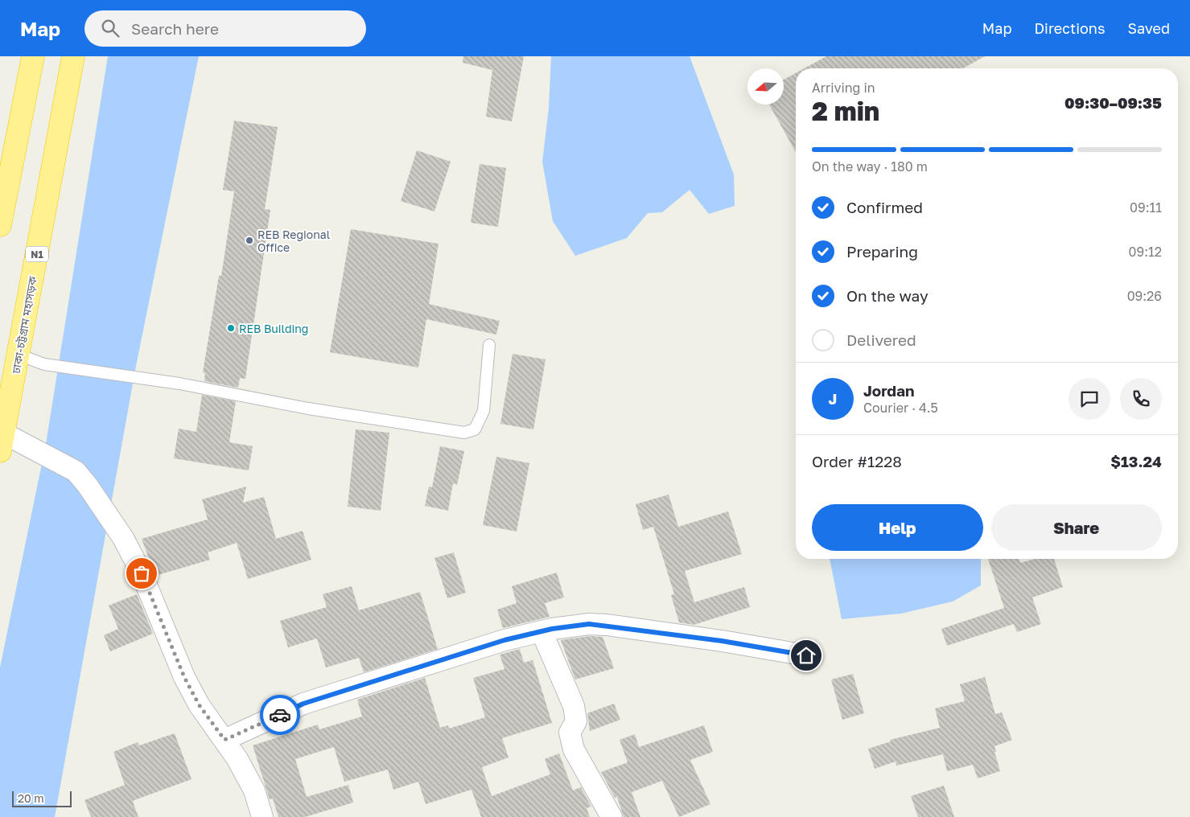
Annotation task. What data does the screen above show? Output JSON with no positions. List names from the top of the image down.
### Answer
{
  "streets": {
    "highway": ["N1", "ঢাকা-চট্টগ্রাম মহাসড়ক"]
  },
  "places": ["REB Regional Office", "REB Building"],
  "scale_bar": "20 m",
  "north": "left",
  "page": {
    "header": "Map",
    "search": "Search here",
    "nav": ["Map", "Directions", "Saved"],
    "heading": ["2 min", "Arriving in", "09:30–09:35"],
    "panel": [
      "Jordan",
      "Courier · 4.5",
      "Order #1228",
      "$13.24"
    ],
    "bar": "On the way · 180 m",
    "list": [
      ["Confirmed", "09:11"],
      ["Preparing", "09:12"],
      ["On the way", "09:26"],
      "Delivered"
    ],
    "round": "J",
    "buttons": ["Help", "Share"],
    "scale": "20 m"
  }
}
